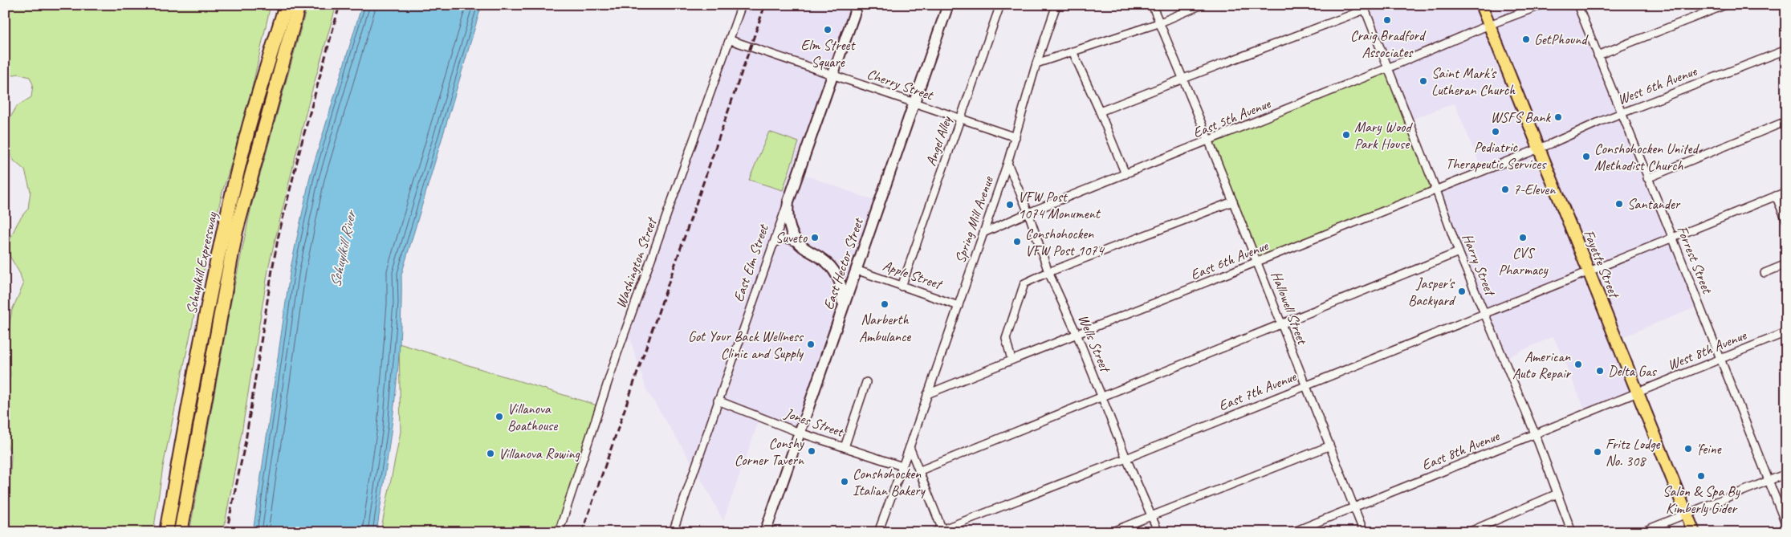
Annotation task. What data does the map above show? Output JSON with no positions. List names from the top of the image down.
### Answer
{
  "streets": {
    "highway": ["Schuylkill Expressway"],
    "main road": ["East Elm Street", "Fayette Street", "East Hector Street"],
    "street": [
      "Cherry Street",
      "West 6th Avenue",
      "East 5th Avenue",
      "Angel Alley",
      "Spring Mill Avenue",
      "Forrest Street",
      "East 6th Avenue",
      "Washington Street",
      "Harry Street",
      "Apple Street",
      "Hallowell Street",
      "Wells Street",
      "West 8th Avenue",
      "East 7th Avenue",
      "Jones Street",
      "East 8th Avenue"
    ]
  },
  "crossings": [
    ["Cherry Street", "Angel Alley"],
    ["Cherry Street", "Spring Mill Avenue"],
    ["Cherry Street", "Washington Street"],
    ["Cherry Street", "East Elm Street"],
    ["Cherry Street", "East Hector Street"],
    ["West 6th Avenue", "Forrest Street"],
    ["West 6th Avenue", "East 6th Avenue"],
    ["West 6th Avenue", "Fayette Street"],
    ["East 5th Avenue", "Spring Mill Avenue"],
    ["East 5th Avenue", "Fayette Street"],
    ["East 5th Avenue", "Harry Street"],
    ["East 5th Avenue", "Hallowell Street"],
    ["East 5th Avenue", "Wells Street"],
    ["Angel Alley", "Apple Street"],
    ["Spring Mill Avenue", "East 6th Avenue"],
    ["Spring Mill Avenue", "Apple Street"],
    ["Spring Mill Avenue", "Wells Street"],
    ["Spring Mill Avenue", "Jones Street"],
    ["Forrest Street", "West 8th Avenue"],
    ["Forrest Street", "East 7th Avenue"],
    ["East 6th Avenue", "Fayette Street"],
    ["East 6th Avenue", "Harry Street"],
    ["East 6th Avenue", "Hallowell Street"],
    ["East 6th Avenue", "Wells Street"],
    ["East Elm Street", "Jones Street"],
    ["Fayette Street", "West 8th Avenue"],
    ["Fayette Street", "East 7th Avenue"],
    ["Fayette Street", "East 8th Avenue"],
    ["East Hector Street", "Apple Street"],
    ["East Hector Street", "Jones Street"],
    ["Harry Street", "East 7th Avenue"],
    ["Harry Street", "East 8th Avenue"],
    ["Hallowell Street", "East 7th Avenue"],
    ["Hallowell Street", "East 8th Avenue"],
    ["Wells Street", "East 7th Avenue"],
    ["West 8th Avenue", "East 8th Avenue"]
  ],
  "water": ["Schuylkill River"],
  "places": [
    "Craig Bradford Associates",
    "Elm Street Square",
    "GetPhound",
    "Saint Mark's Lutheran Church",
    "WSFS Bank",
    "Pediatric Therapeutic Services",
    "Mary Wood Park House",
    "Conshohocken United Methodist Church",
    "7-Eleven",
    "Santander",
    "VFW Post 1074 Monument",
    "Suveto",
    "CVS Pharmacy",
    "Conshohocken VFW Post 1074",
    "Jasper's Backyard",
    "Narberth Ambulance",
    "Got Your Back Wellness Clinic and Supply",
    "American Auto Repair",
    "Delta Gas",
    "Villanova Boathouse",
    "'feine",
    "Conshy Corner Tavern",
    "Fritz Lodge No. 308",
    "Villanova Rowing",
    "Salon & Spa By Kimberly Gider",
    "Conshohocken Italian Bakery"
  ]
}
